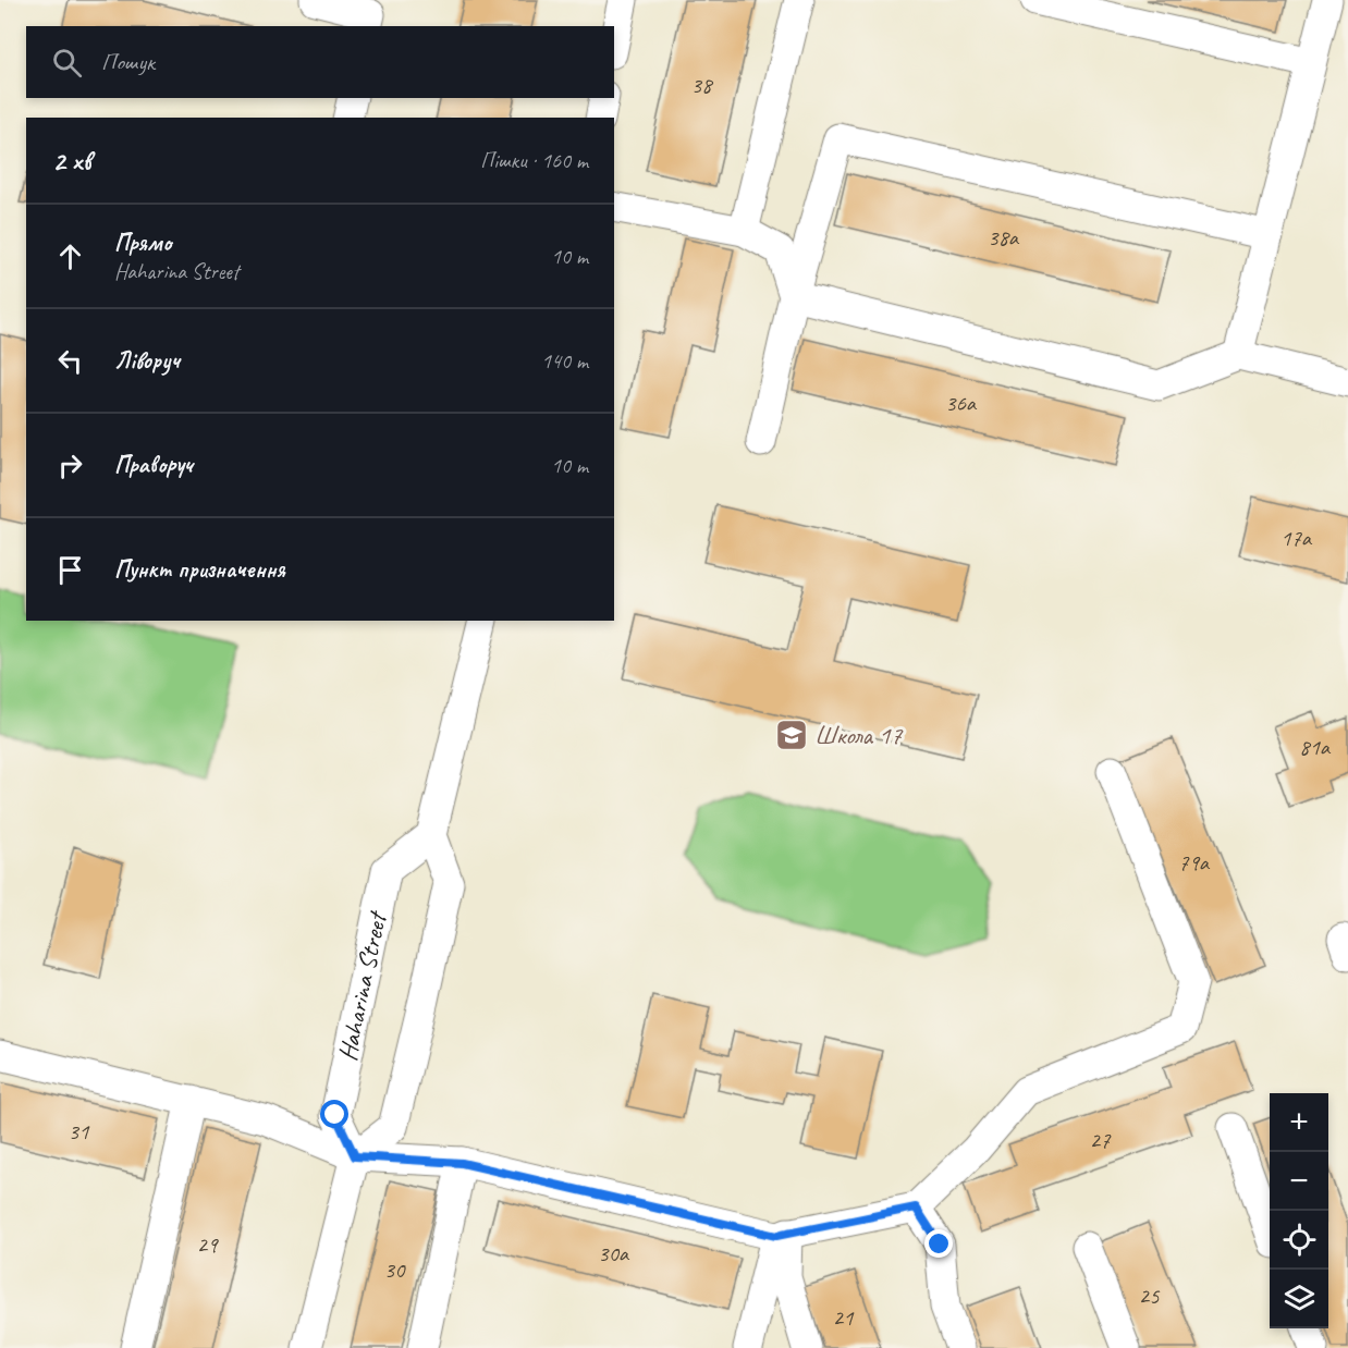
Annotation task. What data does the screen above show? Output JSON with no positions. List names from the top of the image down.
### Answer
{
  "streets": {
    "street": ["Haharina Street"]
  },
  "places": {
    "school or university": ["Школа 17"]
  },
  "house_numbers": [
    "38",
    "38а",
    "36а",
    "17а",
    "81а",
    "79а",
    "31",
    "27",
    "29",
    "30а",
    "30",
    "25",
    "21"
  ],
  "page": {
    "search": "Пошук",
    "heading": ["2 хв", "Пішки · 160 m"],
    "list": [
      ["Прямо", "Haharina Street", "10 m"],
      ["Ліворуч", "140 m"],
      ["Праворуч", "10 m"],
      "Пункт призначення"
    ],
    "map_buttons": ["+", "−"]
  }
}
